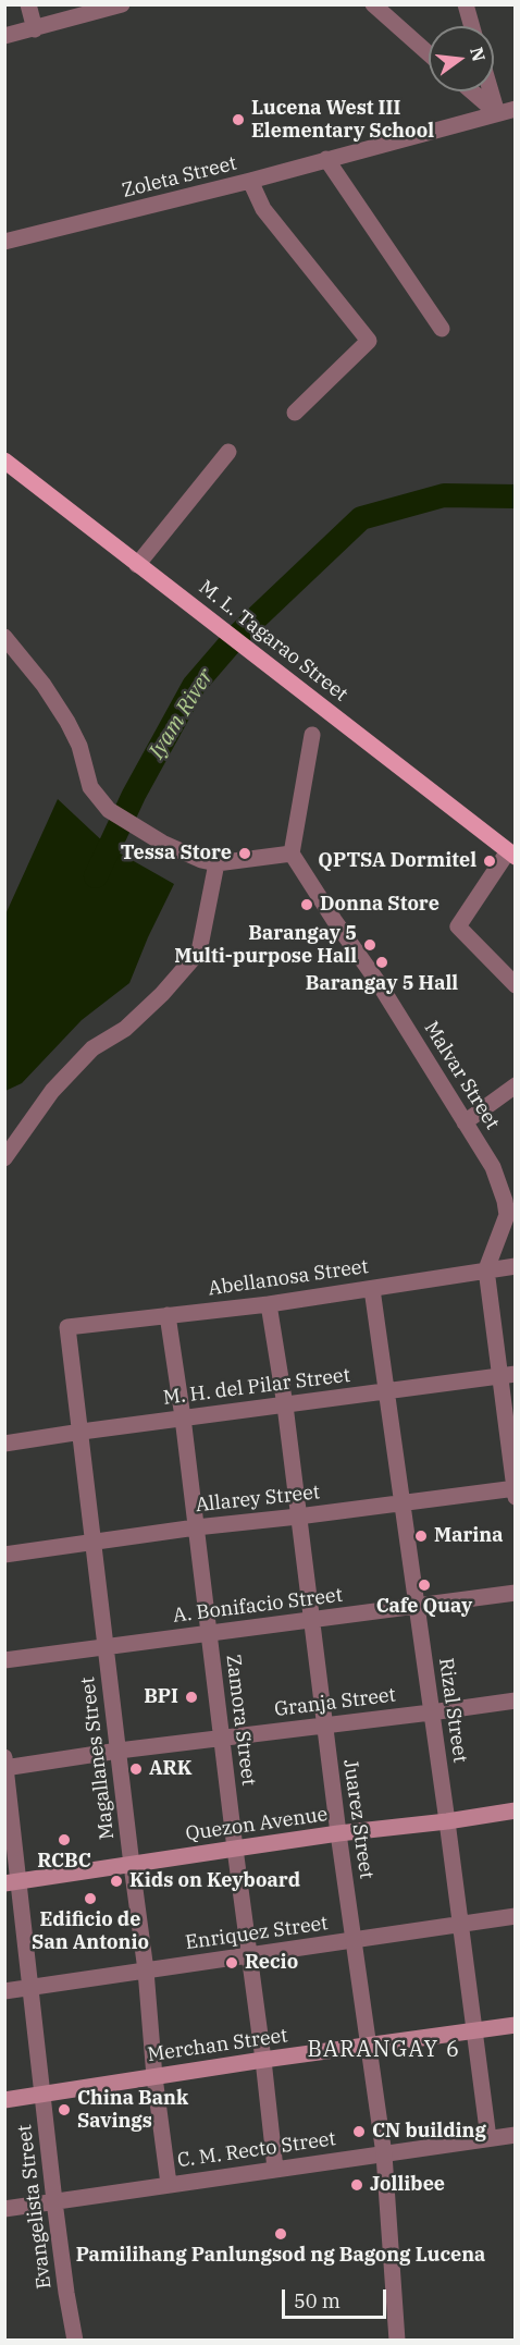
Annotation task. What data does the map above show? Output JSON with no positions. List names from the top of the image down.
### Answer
{
  "streets": {
    "main road": ["M. L. Tagarao Street", "Quezon Avenue", "Merchan Street"],
    "street": [
      "Zoleta Street",
      "Malvar Street",
      "Abellanosa Street",
      "M. H. del Pilar Street",
      "Allarey Street",
      "A. Bonifacio Street",
      "Granja Street",
      "Rizal Street",
      "Zamora Street",
      "Magallanes Street",
      "Juarez Street",
      "Enriquez Street",
      "C. M. Recto Street",
      "Evangelista Street"
    ]
  },
  "crossings": [
    ["Malvar Street", "Abellanosa Street"],
    ["Abellanosa Street", "Rizal Street"],
    ["Abellanosa Street", "Zamora Street"],
    ["Abellanosa Street", "Magallanes Street"],
    ["Abellanosa Street", "Juarez Street"],
    ["M. H. del Pilar Street", "Rizal Street"],
    ["M. H. del Pilar Street", "Zamora Street"],
    ["M. H. del Pilar Street", "Magallanes Street"],
    ["M. H. del Pilar Street", "Juarez Street"],
    ["Allarey Street", "Rizal Street"],
    ["Allarey Street", "Zamora Street"],
    ["Allarey Street", "Magallanes Street"],
    ["Allarey Street", "Juarez Street"],
    ["A. Bonifacio Street", "Rizal Street"],
    ["A. Bonifacio Street", "Zamora Street"],
    ["A. Bonifacio Street", "Magallanes Street"],
    ["A. Bonifacio Street", "Juarez Street"],
    ["Granja Street", "Rizal Street"],
    ["Granja Street", "Zamora Street"],
    ["Granja Street", "Magallanes Street"],
    ["Granja Street", "Juarez Street"],
    ["Granja Street", "Evangelista Street"],
    ["Rizal Street", "Quezon Avenue"],
    ["Rizal Street", "Enriquez Street"],
    ["Rizal Street", "Merchan Street"],
    ["Rizal Street", "C. M. Recto Street"],
    ["Zamora Street", "Quezon Avenue"],
    ["Zamora Street", "Enriquez Street"],
    ["Zamora Street", "Merchan Street"],
    ["Zamora Street", "C. M. Recto Street"],
    ["Magallanes Street", "Quezon Avenue"],
    ["Magallanes Street", "Enriquez Street"],
    ["Magallanes Street", "Merchan Street"],
    ["Magallanes Street", "C. M. Recto Street"],
    ["Juarez Street", "Quezon Avenue"],
    ["Juarez Street", "Enriquez Street"],
    ["Juarez Street", "Merchan Street"],
    ["Juarez Street", "C. M. Recto Street"],
    ["Quezon Avenue", "Evangelista Street"],
    ["Enriquez Street", "Evangelista Street"],
    ["Merchan Street", "Evangelista Street"],
    ["C. M. Recto Street", "Evangelista Street"]
  ],
  "districts": ["BARANGAY 6"],
  "water": ["Iyam River"],
  "places": [
    "Lucena West III Elementary School",
    "Tessa Store",
    "QPTSA Dormitel",
    "Donna Store",
    "Barangay 5 Multi-purpose Hall",
    "Barangay 5 Hall",
    "Marina",
    "Cafe Quay",
    "BPI",
    "ARK",
    "RCBC",
    "Kids on Keyboard",
    "Edificio de San Antonio",
    "Recio",
    "China Bank Savings",
    "CN building",
    "Jollibee",
    "Pamilihang Panlungsod ng Bagong Lucena"
  ],
  "scale_bar": "50 m",
  "north": "right"
}
